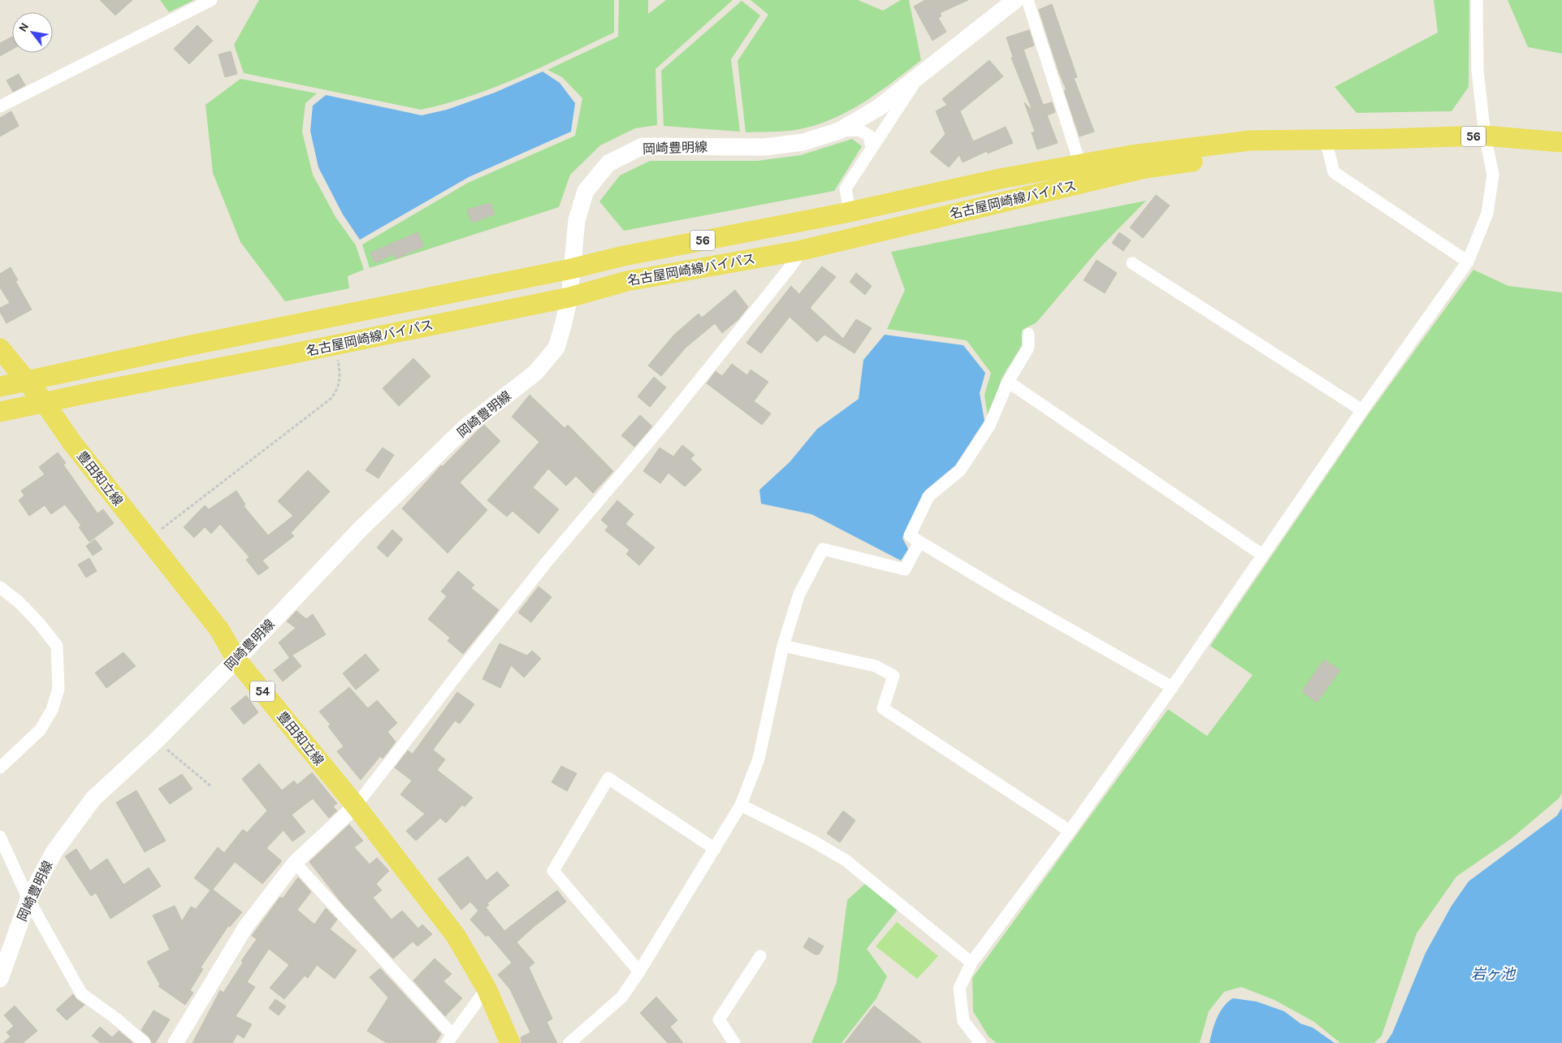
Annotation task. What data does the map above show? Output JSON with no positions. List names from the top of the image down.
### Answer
{
  "streets": {
    "main road": [
      "56",
      "岡崎豊明線",
      "名古屋岡崎線バイパス",
      "豊田知立線",
      "54"
    ]
  },
  "crossings": [
    ["岡崎豊明線", "名古屋岡崎線バイパス"],
    ["岡崎豊明線", "豊田知立線"],
    ["名古屋岡崎線バイパス", "豊田知立線"]
  ],
  "water": ["岩ヶ池"],
  "north": "top left"
}
